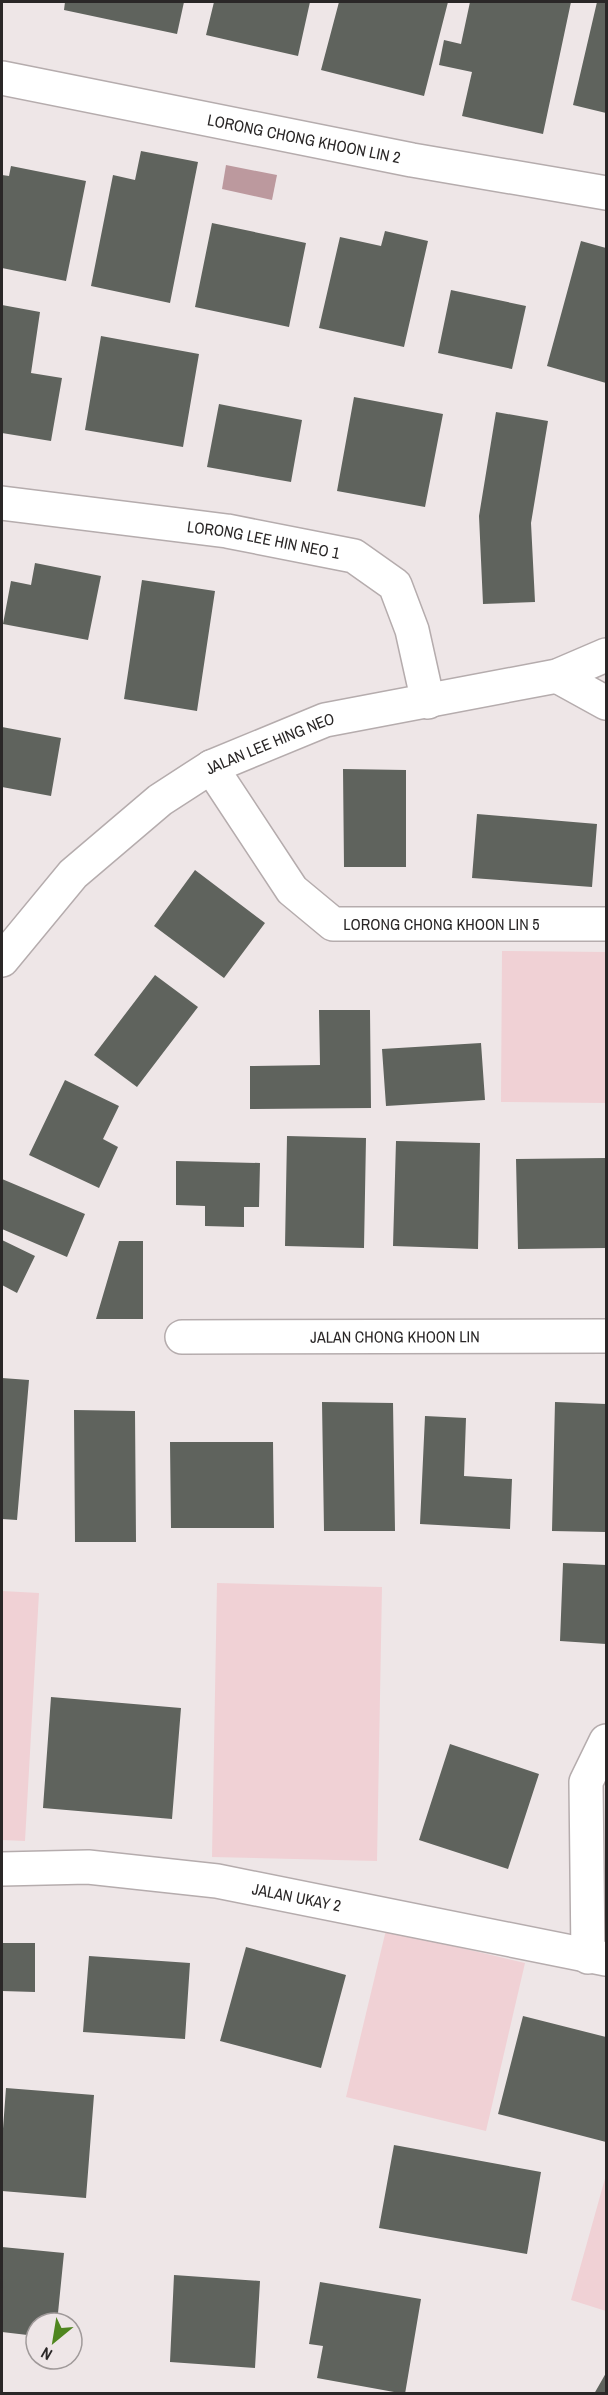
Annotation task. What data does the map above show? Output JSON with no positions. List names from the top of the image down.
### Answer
{
  "streets": {
    "street": [
      "LORONG CHONG KHOON LIN 2",
      "LORONG LEE HIN NEO 1",
      "JALAN LEE HING NEO",
      "LORONG CHONG KHOON LIN 5",
      "JALAN CHONG KHOON LIN",
      "JALAN UKAY 2"
    ]
  },
  "crossings": [
    ["LORONG LEE HIN NEO 1", "JALAN LEE HING NEO"],
    ["JALAN LEE HING NEO", "LORONG CHONG KHOON LIN 5"]
  ],
  "north": "bottom left"
}
